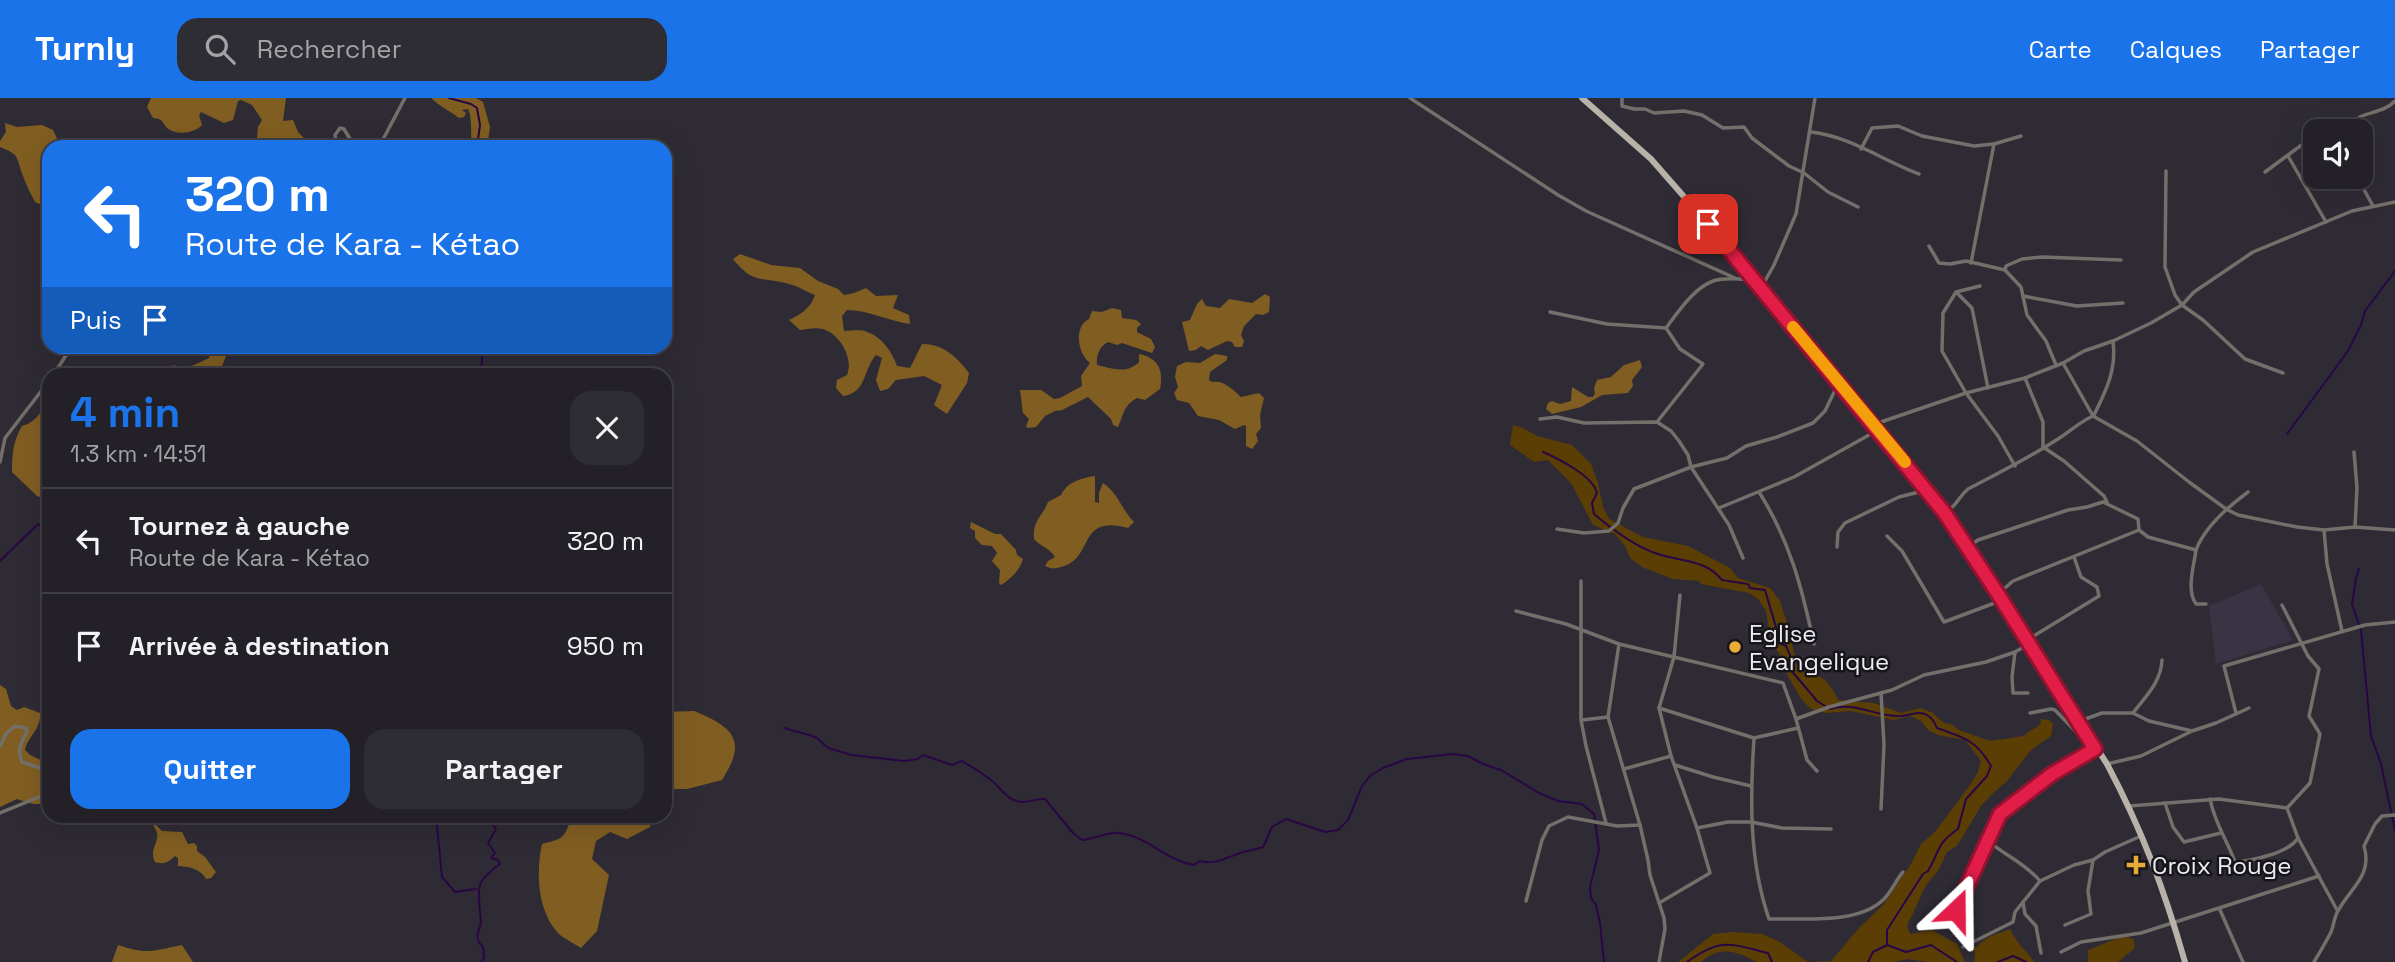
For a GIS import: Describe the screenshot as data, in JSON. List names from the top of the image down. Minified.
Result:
{"places":{"other":["Eglise Evangelique"],"health":["Croix Rouge"]},"page":{"header":"Turnly","search":"Rechercher","nav":["Carte","Calques","Partager"],"turn":["320 m","Route de Kara - Kétao"],"then":"Puis","heading":["4 min","1.3 km · 14:51"],"list":[{"name":"Tournez à gauche","note":"Route de Kara - Kétao","value":"320 m"},{"name":"Arrivée à destination","value":"950 m"}],"buttons":["Quitter","Partager"]}}
